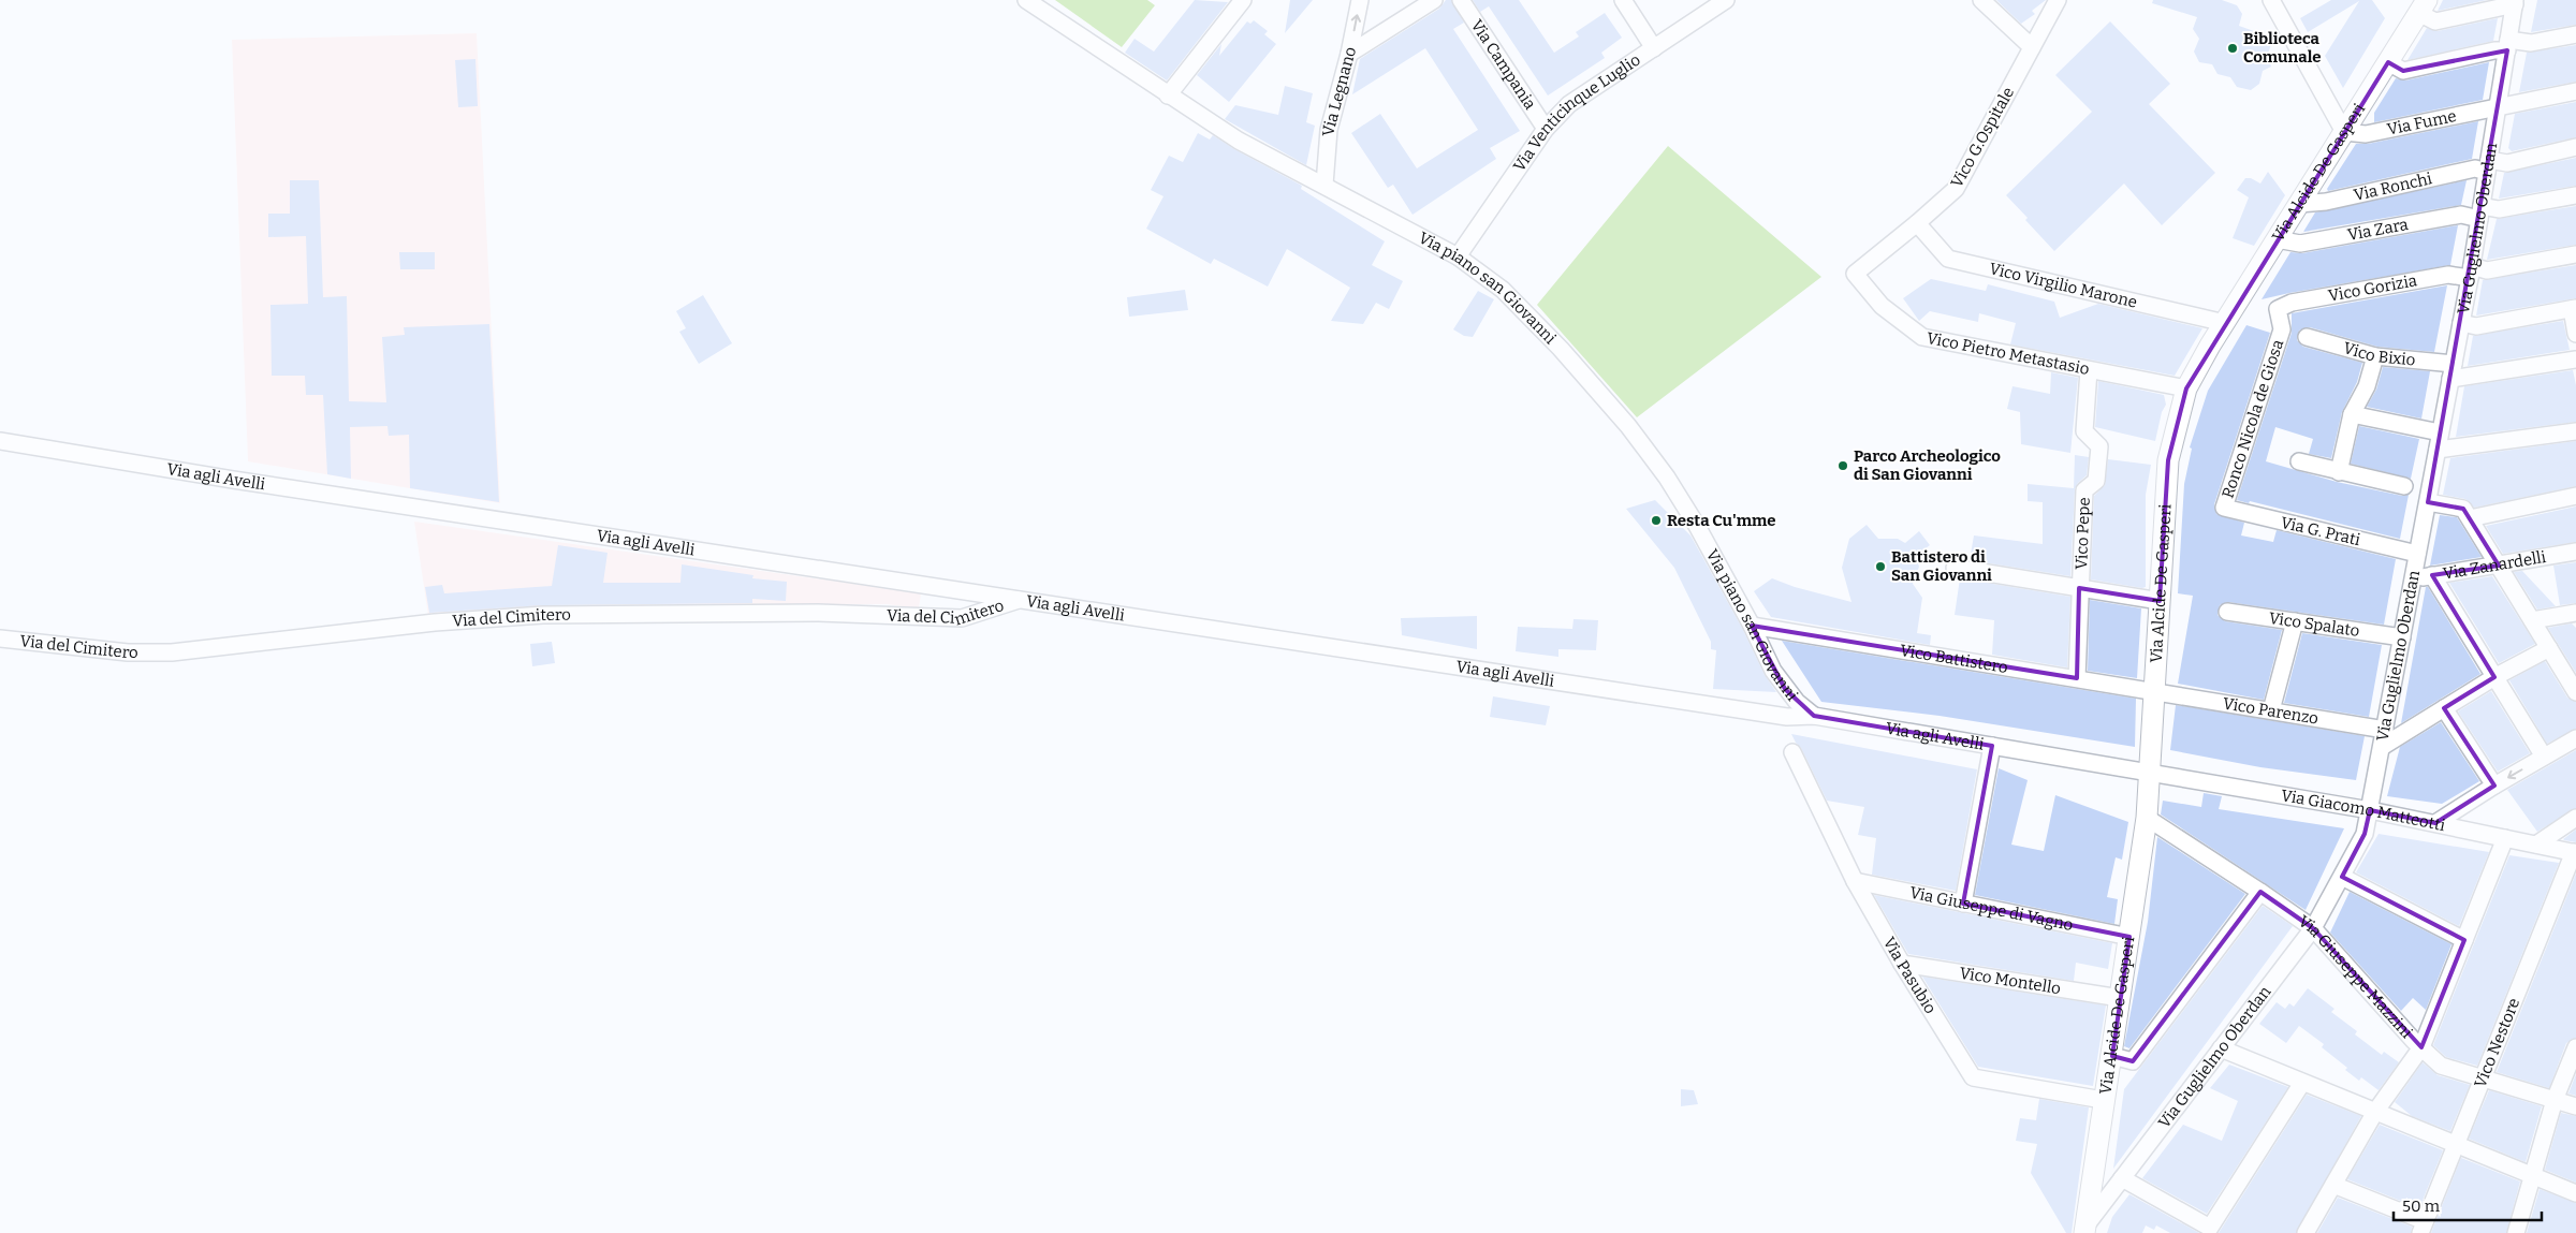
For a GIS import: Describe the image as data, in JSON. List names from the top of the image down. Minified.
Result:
{"streets":{"street":["Via Campania","Via Legnano","Via Venticinque Luglio","Via Fume","Vico G.Ospitale","Via Alcide De Gasperi","Via Ronchi","Via Guglielmo Oberdan","Via Zara","Vico Virgilio Marone","Vico Gorizia","Via piano san Giovanni","Vico Pietro Metastasio","Vico Bixio","Ronco Nicola de Giosa","Via agli Avelli","Via G. Prati","Vico Pepe","Via Zanardelli","Via del Cimitero","Vico Spalato","Vico Battistero","Vico Parenzo","Via Giacomo Matteotti","Via Giuseppe di Vagno","Via Pasubio","Via Giuseppe Mazzini","Vico Montello","Vico Nestore"]},"crossings":[["Via Campania","Via Venticinque Luglio"],["Via Legnano","Via piano san Giovanni"],["Via Venticinque Luglio","Via piano san Giovanni"],["Via Fume","Via Alcide De Gasperi"],["Via Fume","Via Guglielmo Oberdan"],["Vico G.Ospitale","Vico Virgilio Marone"],["Vico G.Ospitale","Vico Pietro Metastasio"],["Via Alcide De Gasperi","Via Ronchi"],["Via Alcide De Gasperi","Via Guglielmo Oberdan"],["Via Alcide De Gasperi","Via Zara"],["Via Alcide De Gasperi","Vico Virgilio Marone"],["Via Alcide De Gasperi","Vico Pietro Metastasio"],["Via Alcide De Gasperi","Via agli Avelli"],["Via Alcide De Gasperi","Vico Battistero"],["Via Alcide De Gasperi","Vico Parenzo"],["Via Alcide De Gasperi","Via Giacomo Matteotti"],["Via Alcide De Gasperi","Via Giuseppe di Vagno"],["Via Alcide De Gasperi","Via Pasubio"],["Via Alcide De Gasperi","Via Giuseppe Mazzini"],["Via Alcide De Gasperi","Vico Montello"],["Via Ronchi","Via Guglielmo Oberdan"],["Via Guglielmo Oberdan","Via Zara"],["Via Guglielmo Oberdan","Vico Gorizia"],["Via Guglielmo Oberdan","Vico Bixio"],["Via Guglielmo Oberdan","Via G. Prati"],["Via Guglielmo Oberdan","Via Zanardelli"],["Via Guglielmo Oberdan","Vico Spalato"],["Via Guglielmo Oberdan","Vico Parenzo"],["Via Guglielmo Oberdan","Via Giacomo Matteotti"],["Via Guglielmo Oberdan","Via Giuseppe Mazzini"],["Vico Gorizia","Ronco Nicola de Giosa"],["Via piano san Giovanni","Via agli Avelli"],["Via piano san Giovanni","Vico Battistero"],["Vico Pietro Metastasio","Vico Pepe"],["Ronco Nicola de Giosa","Via G. Prati"],["Via agli Avelli","Via del Cimitero"],["Via agli Avelli","Via Giacomo Matteotti"],["Vico Pepe","Vico Battistero"],["Vico Battistero","Vico Parenzo"],["Via Giacomo Matteotti","Vico Nestore"],["Via Giuseppe di Vagno","Via Pasubio"],["Via Pasubio","Vico Montello"],["Via Giuseppe Mazzini","Vico Nestore"]],"places":["Biblioteca Comunale","Parco Archeologico di San Giovanni","Resta Cu'mme","Battistero di San Giovanni"],"scale_bar":"50 m"}
